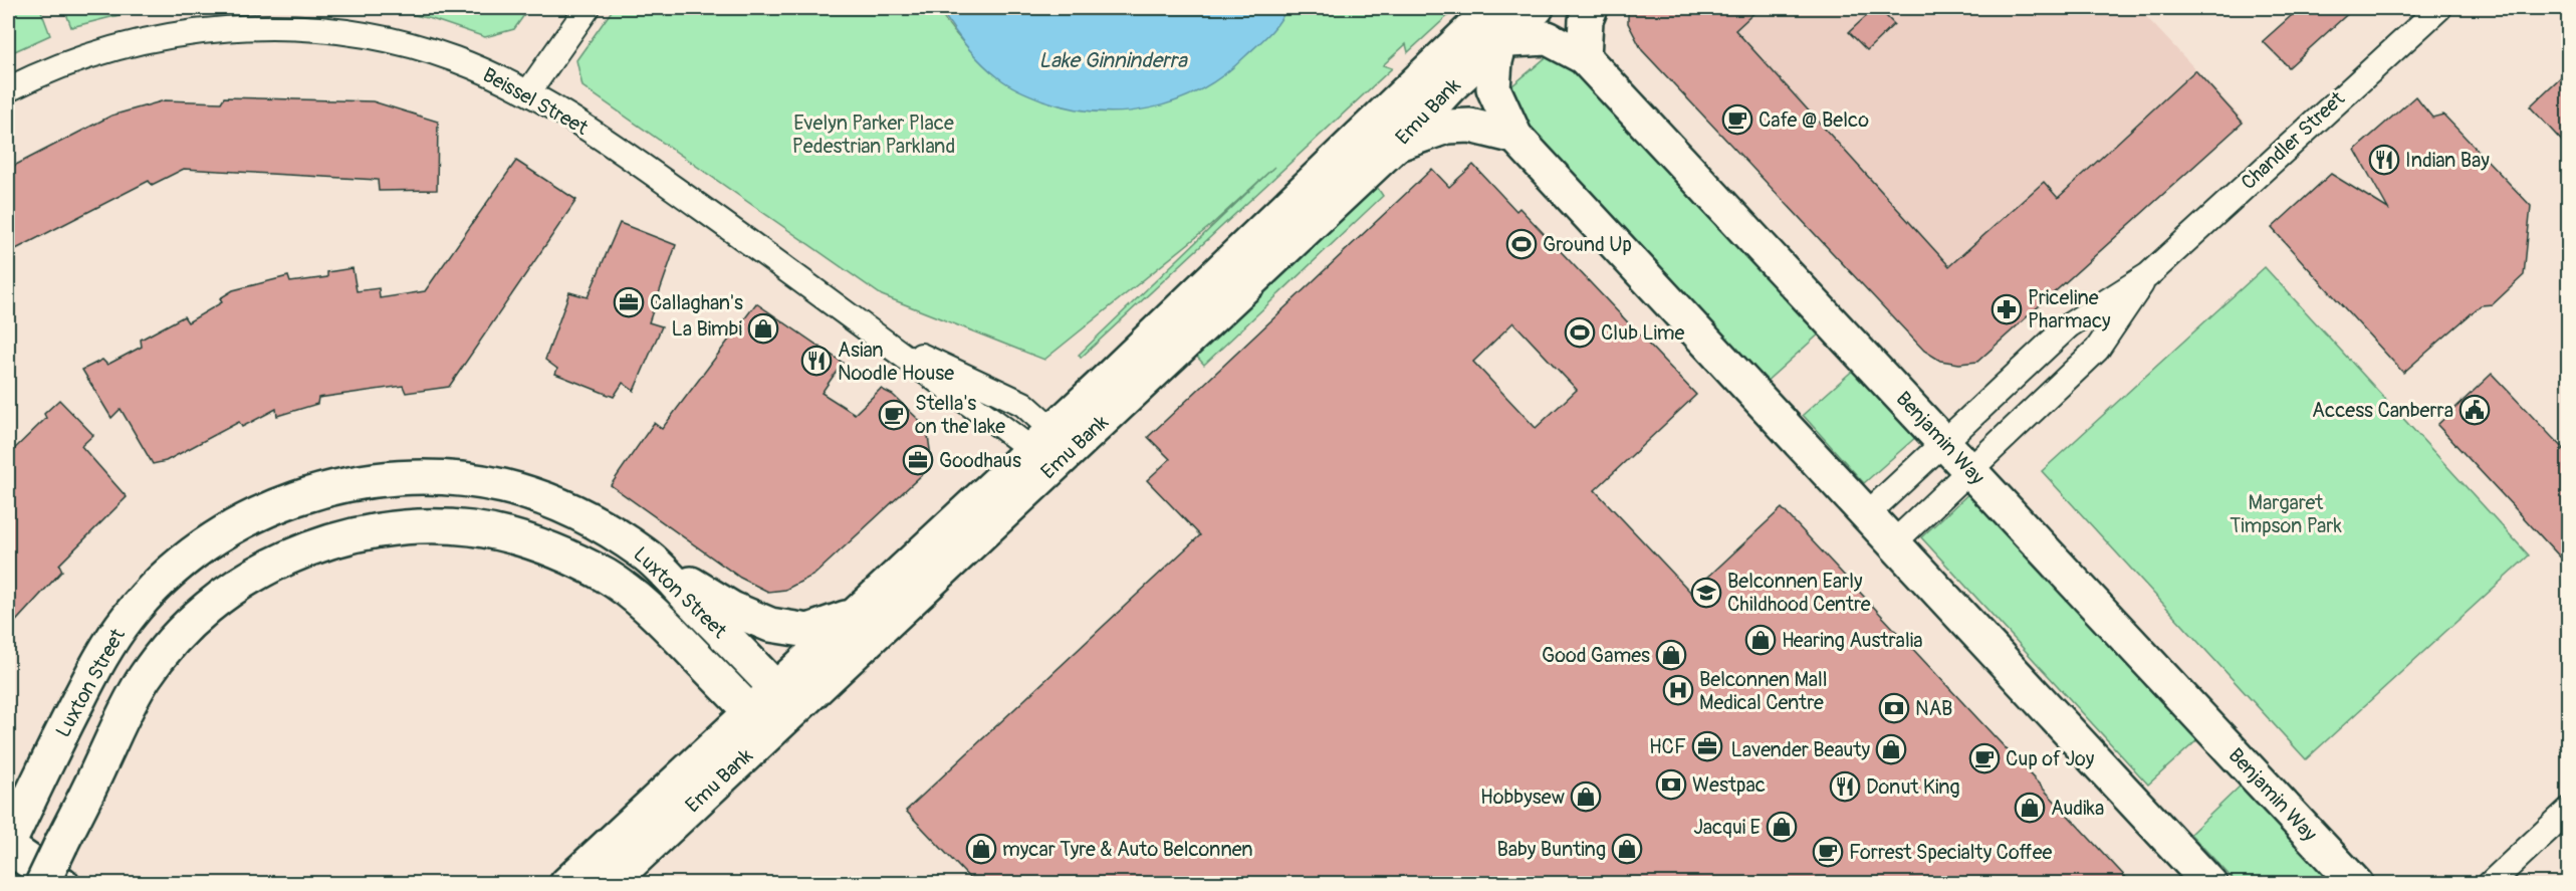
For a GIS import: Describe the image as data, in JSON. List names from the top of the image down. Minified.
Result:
{"streets":{"main road":["Emu Bank","Benjamin Way","Luxton Street"],"street":["Beissel Street","Chandler Street"]},"crossings":[["Beissel Street","Emu Bank"],["Emu Bank","Benjamin Way"],["Emu Bank","Luxton Street"],["Chandler Street","Benjamin Way"]],"water":["Lake Ginninderra"],"parks":["Evelyn Parker Place Pedestrian Parkland","Margaret Timpson Park"],"places":{"cafe":["Cafe @ Belco","Stella's on the lake","Cup of Joy","Forrest Specialty Coffee"],"restaurant":["Indian Bay","Asian Noodle House","Donut King"],"sports":["Ground Up","Club Lime"],"office":["Callaghan's","Goodhaus","HCF"],"pharmacy":["Priceline Pharmacy"],"shop":["La Bimbi","Hearing Australia","Good Games","Lavender Beauty","Hobbysew","Audika","Jacqui E","mycar Tyre & Auto Belconnen","Baby Bunting"],"public building":["Access Canberra"],"school or university":["Belconnen Early Childhood Centre"],"hospital":["Belconnen Mall Medical Centre"],"bank":["NAB","Westpac"]}}
